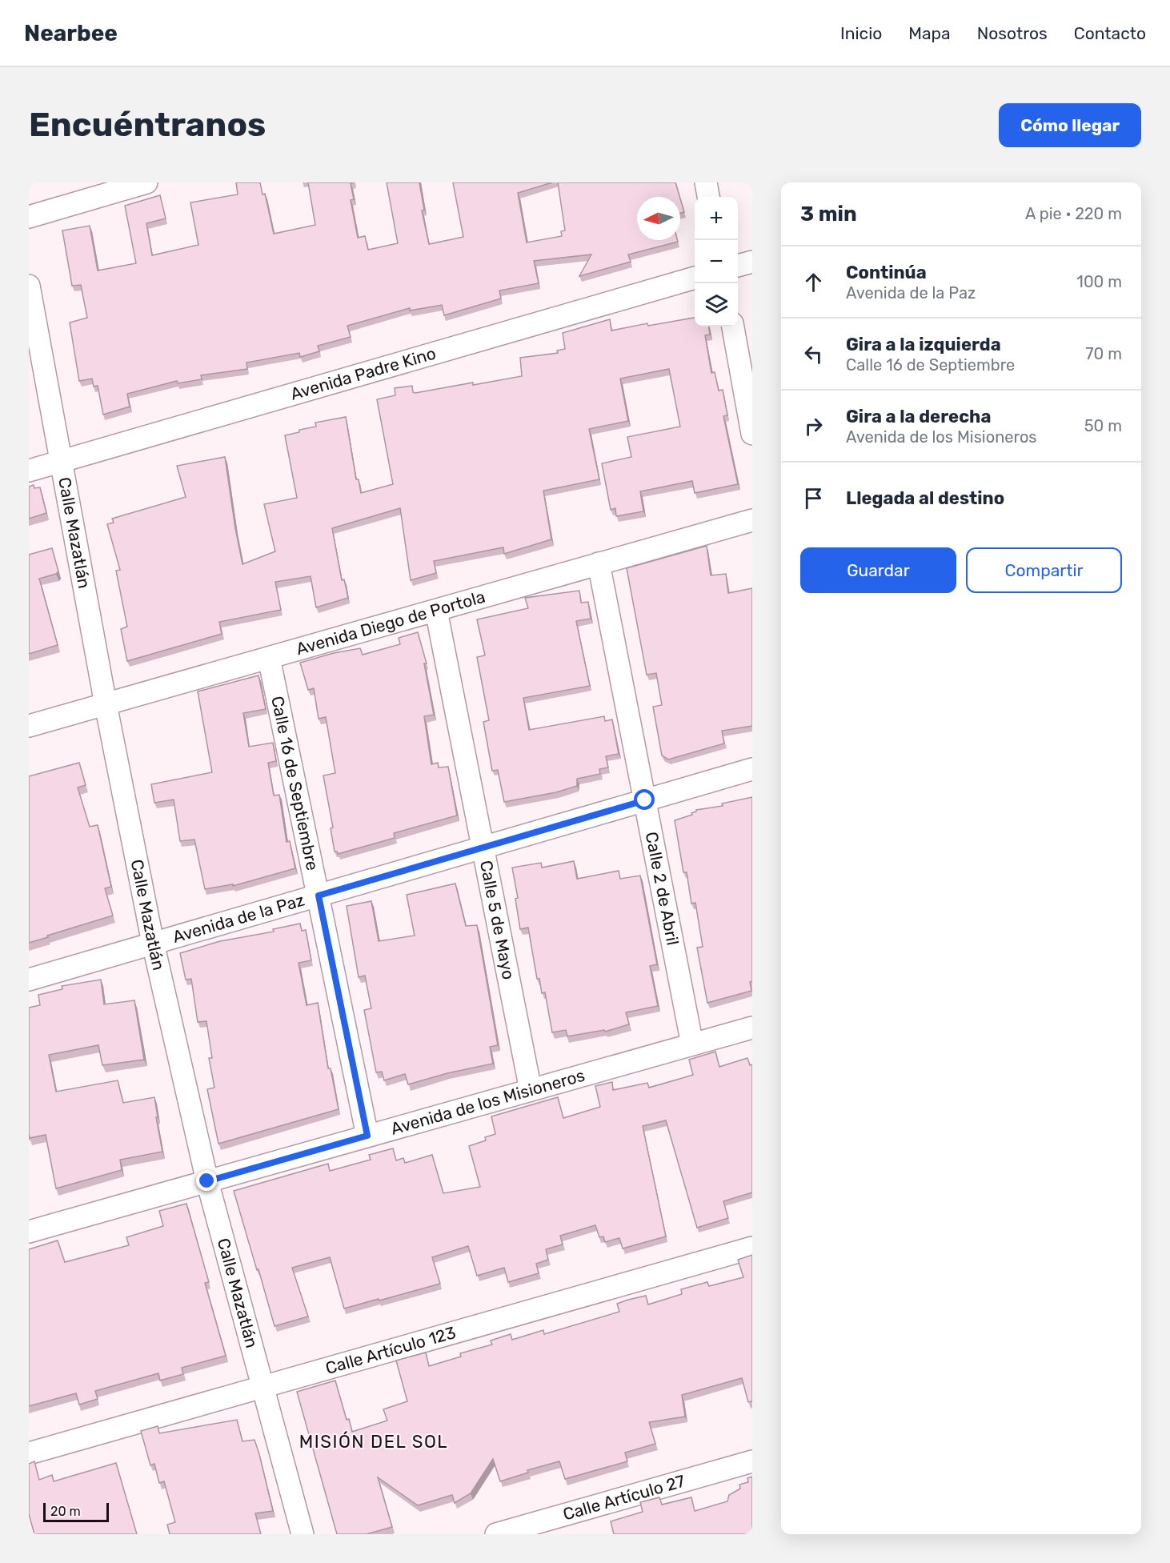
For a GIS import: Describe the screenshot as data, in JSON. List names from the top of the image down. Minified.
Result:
{"streets":{"street":["Avenida Padre Kino","Calle Mazatlán","Avenida Diego de Portola","Calle 16 de Septiembre","Calle 2 de Abril","Avenida de la Paz","Calle 5 de Mayo","Avenida de los Misioneros","Calle Artículo 123","Calle Artículo 27"]},"crossings":[["Avenida Padre Kino","Calle Mazatlán"],["Calle Mazatlán","Avenida Diego de Portola"],["Calle Mazatlán","Avenida de la Paz"],["Calle Mazatlán","Avenida de los Misioneros"],["Calle Mazatlán","Calle Artículo 123"],["Avenida Diego de Portola","Calle 16 de Septiembre"],["Avenida Diego de Portola","Calle 2 de Abril"],["Avenida Diego de Portola","Calle 5 de Mayo"],["Calle 16 de Septiembre","Avenida de la Paz"],["Calle 16 de Septiembre","Avenida de los Misioneros"],["Calle 2 de Abril","Avenida de la Paz"],["Calle 2 de Abril","Avenida de los Misioneros"],["Avenida de la Paz","Calle 5 de Mayo"],["Calle 5 de Mayo","Avenida de los Misioneros"]],"districts":["MISIÓN DEL SOL"],"scale_bar":"20 m","north":"left","page":{"header":"Nearbee","nav":["Inicio","Mapa","Nosotros","Contacto"],"buttons":["Cómo llegar",["Guardar","Compartir"]],"title":"Encuéntranos","heading":["3 min","A pie · 220 m"],"map_buttons":["+","−"],"list":[["Continúa","Avenida de la Paz","100 m"],["Gira a la izquierda","Calle 16 de Septiembre","70 m"],["Gira a la derecha","Avenida de los Misioneros","50 m"],"Llegada al destino"],"scale":"20 m"}}
